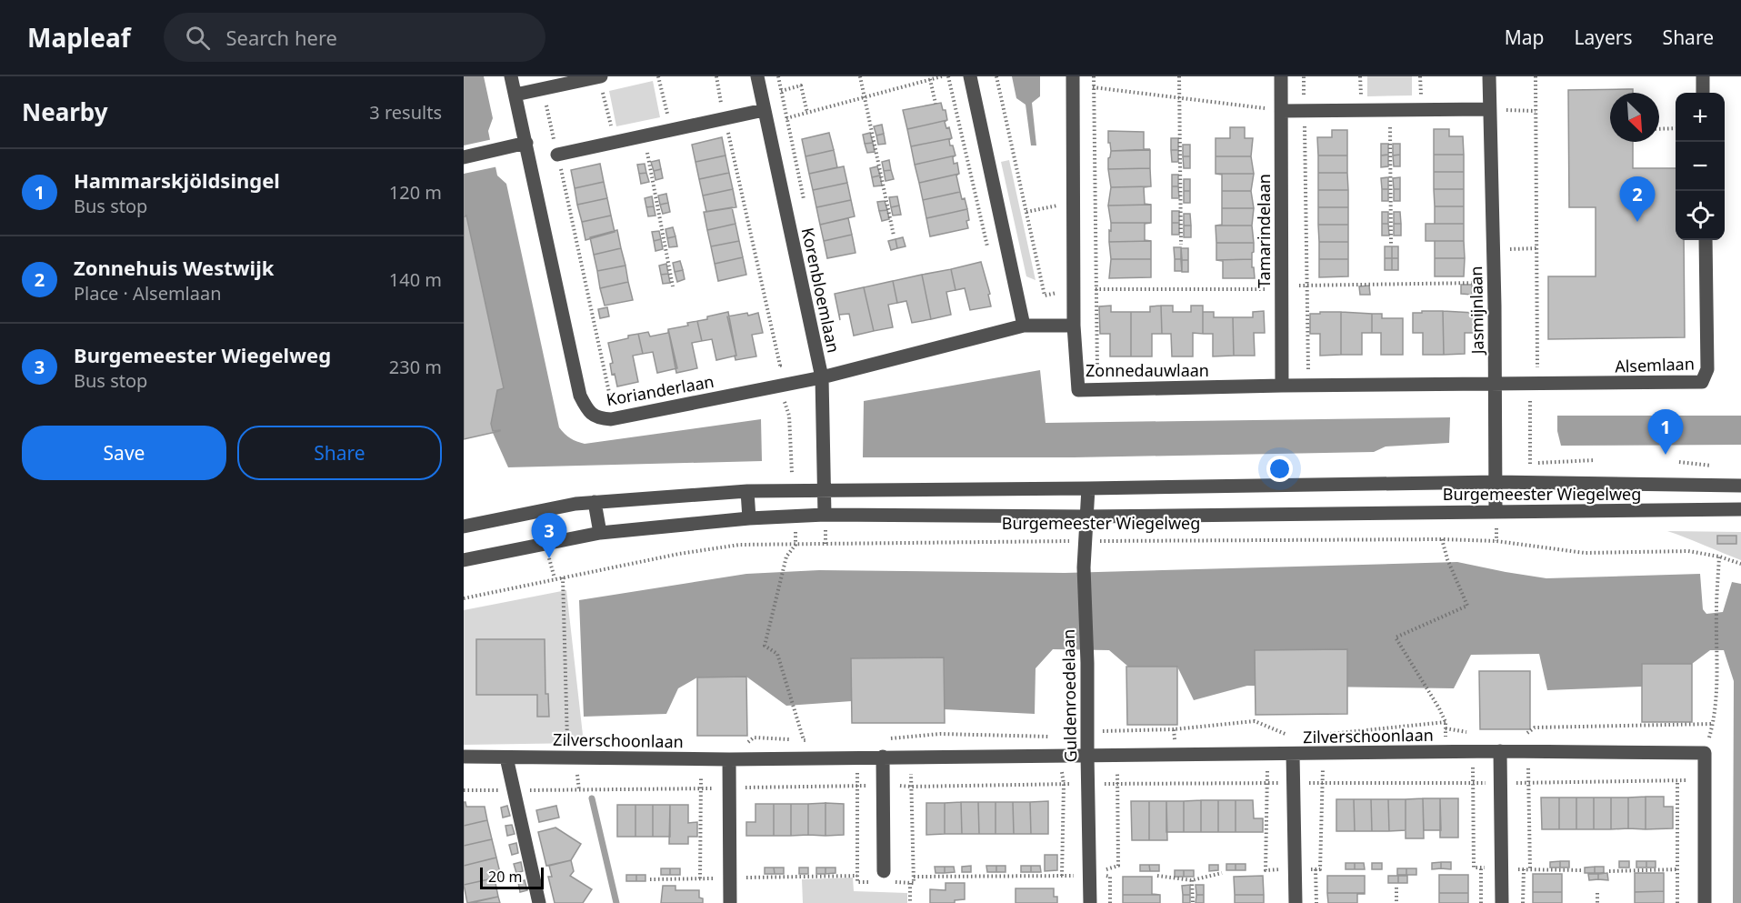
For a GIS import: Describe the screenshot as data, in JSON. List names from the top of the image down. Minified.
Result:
{"streets":{"street":["Tamarindelaan","Korenbloemlaan","Jasmijnlaan","Alsemlaan","Zonnedauwlaan","Korianderlaan","Burgemeester Wiegelweg","Guldenroedelaan","Zilverschoonlaan"]},"crossings":[["Tamarindelaan","Zonnedauwlaan"],["Korenbloemlaan","Korianderlaan"],["Korenbloemlaan","Burgemeester Wiegelweg"],["Jasmijnlaan","Alsemlaan"],["Jasmijnlaan","Zonnedauwlaan"],["Jasmijnlaan","Burgemeester Wiegelweg"],["Alsemlaan","Zonnedauwlaan"],["Zonnedauwlaan","Korianderlaan"],["Burgemeester Wiegelweg","Guldenroedelaan"],["Guldenroedelaan","Zilverschoonlaan"]],"scale_bar":"20 m","north":"bottom right","page":{"header":"Mapleaf","search":"Search here","nav":["Map","Layers","Share"],"heading":["Nearby","3 results"],"map_buttons":["+","−"],"list":[{"mark":"1","name":"Hammarskjöldsingel","note":"Bus stop","value":"120 m"},{"mark":"2","name":"Zonnehuis Westwijk","note":"Place · Alsemlaan","value":"140 m"},{"mark":"3","name":"Burgemeester Wiegelweg","note":"Bus stop","value":"230 m"}],"pins":["2","1","3"],"buttons":["Save","Share"],"scale":"20 m"}}
